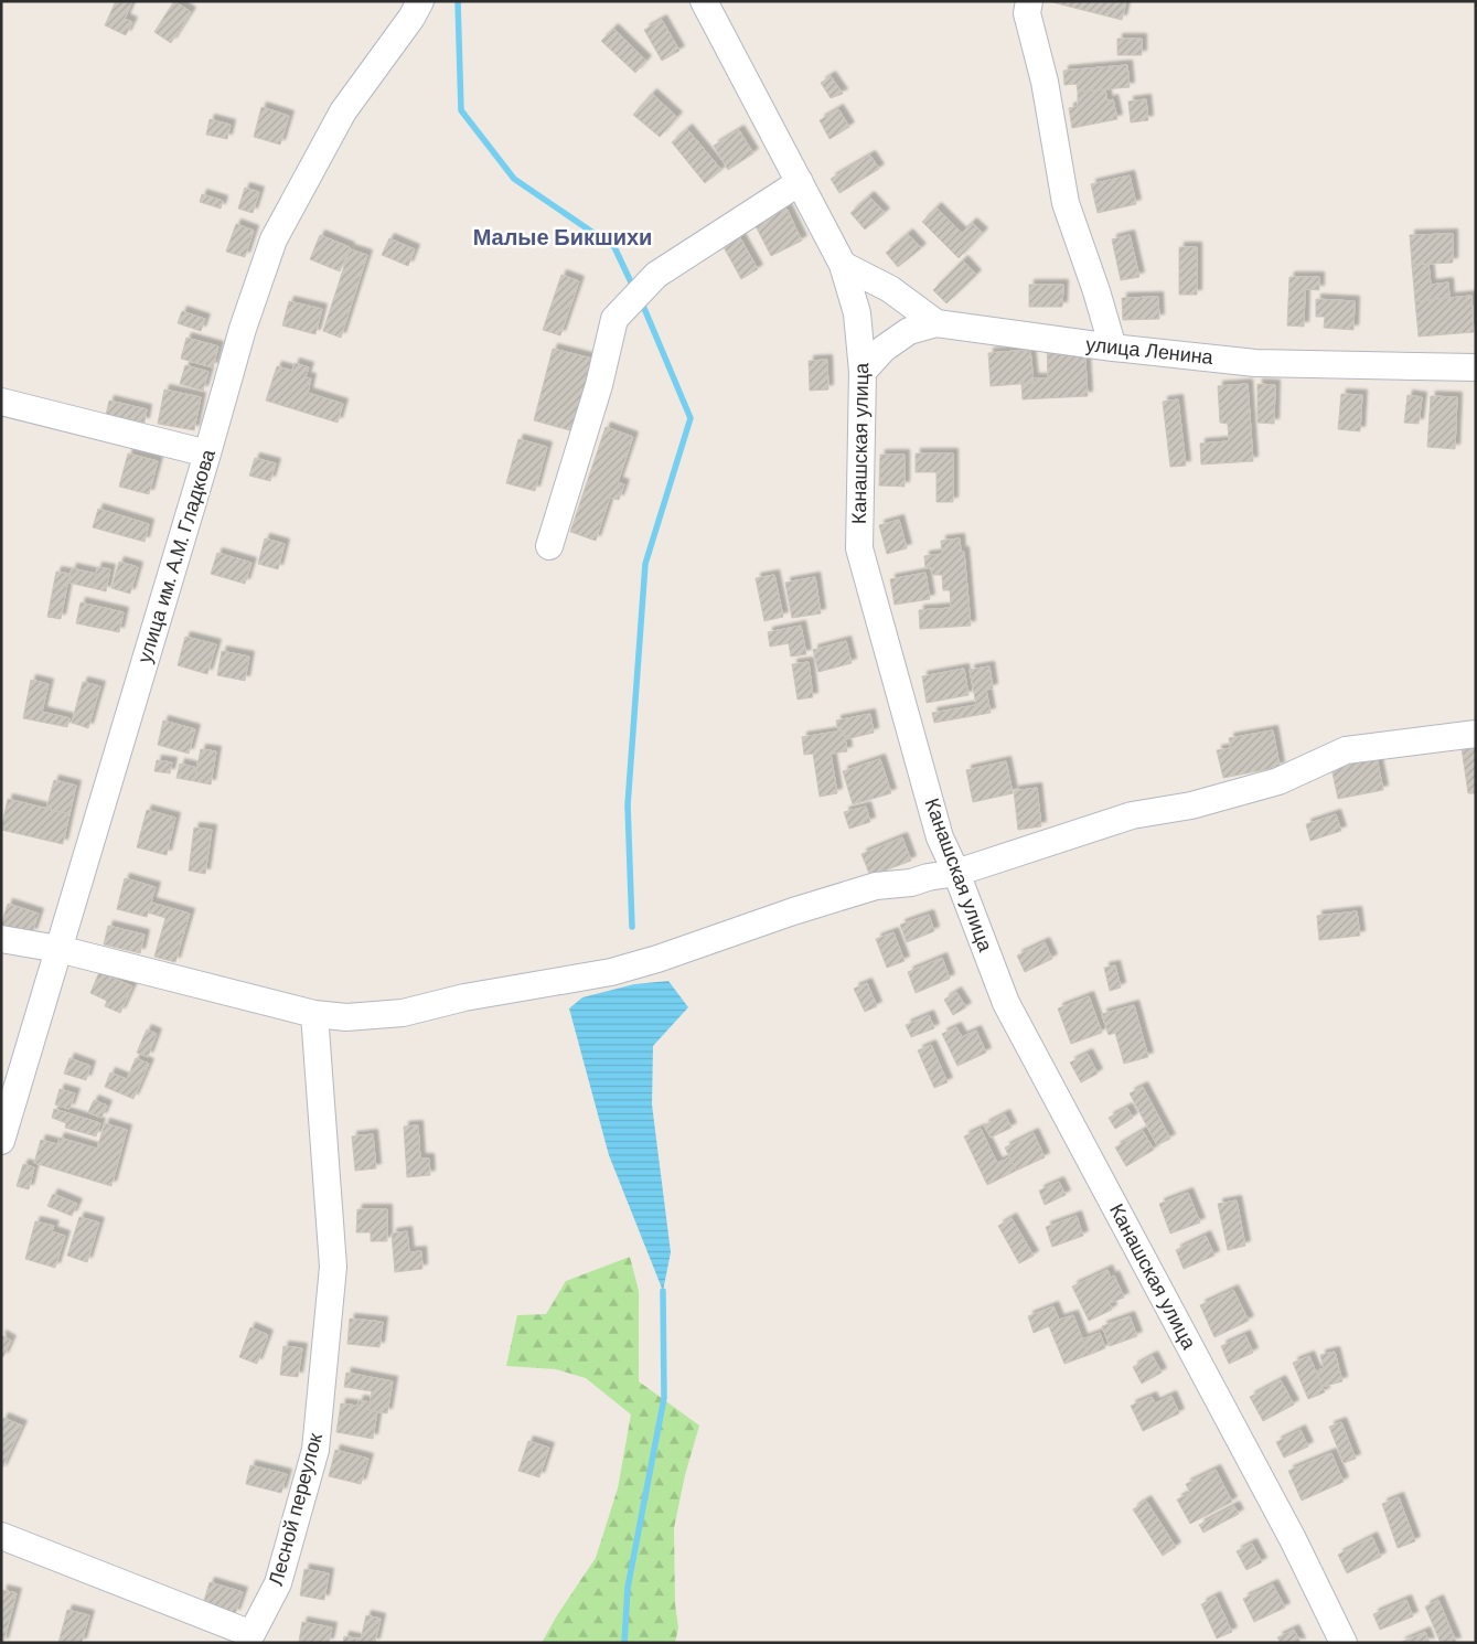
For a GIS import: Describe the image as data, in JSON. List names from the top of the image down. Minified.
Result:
{"streets":{"street":["улица Ленина","Канашская улица","улица им. А.М. Гладкова","Лесной переулок"]},"crossings":[["улица Ленина","Канашская улица"]],"districts":["Малые Бикшихи"]}
